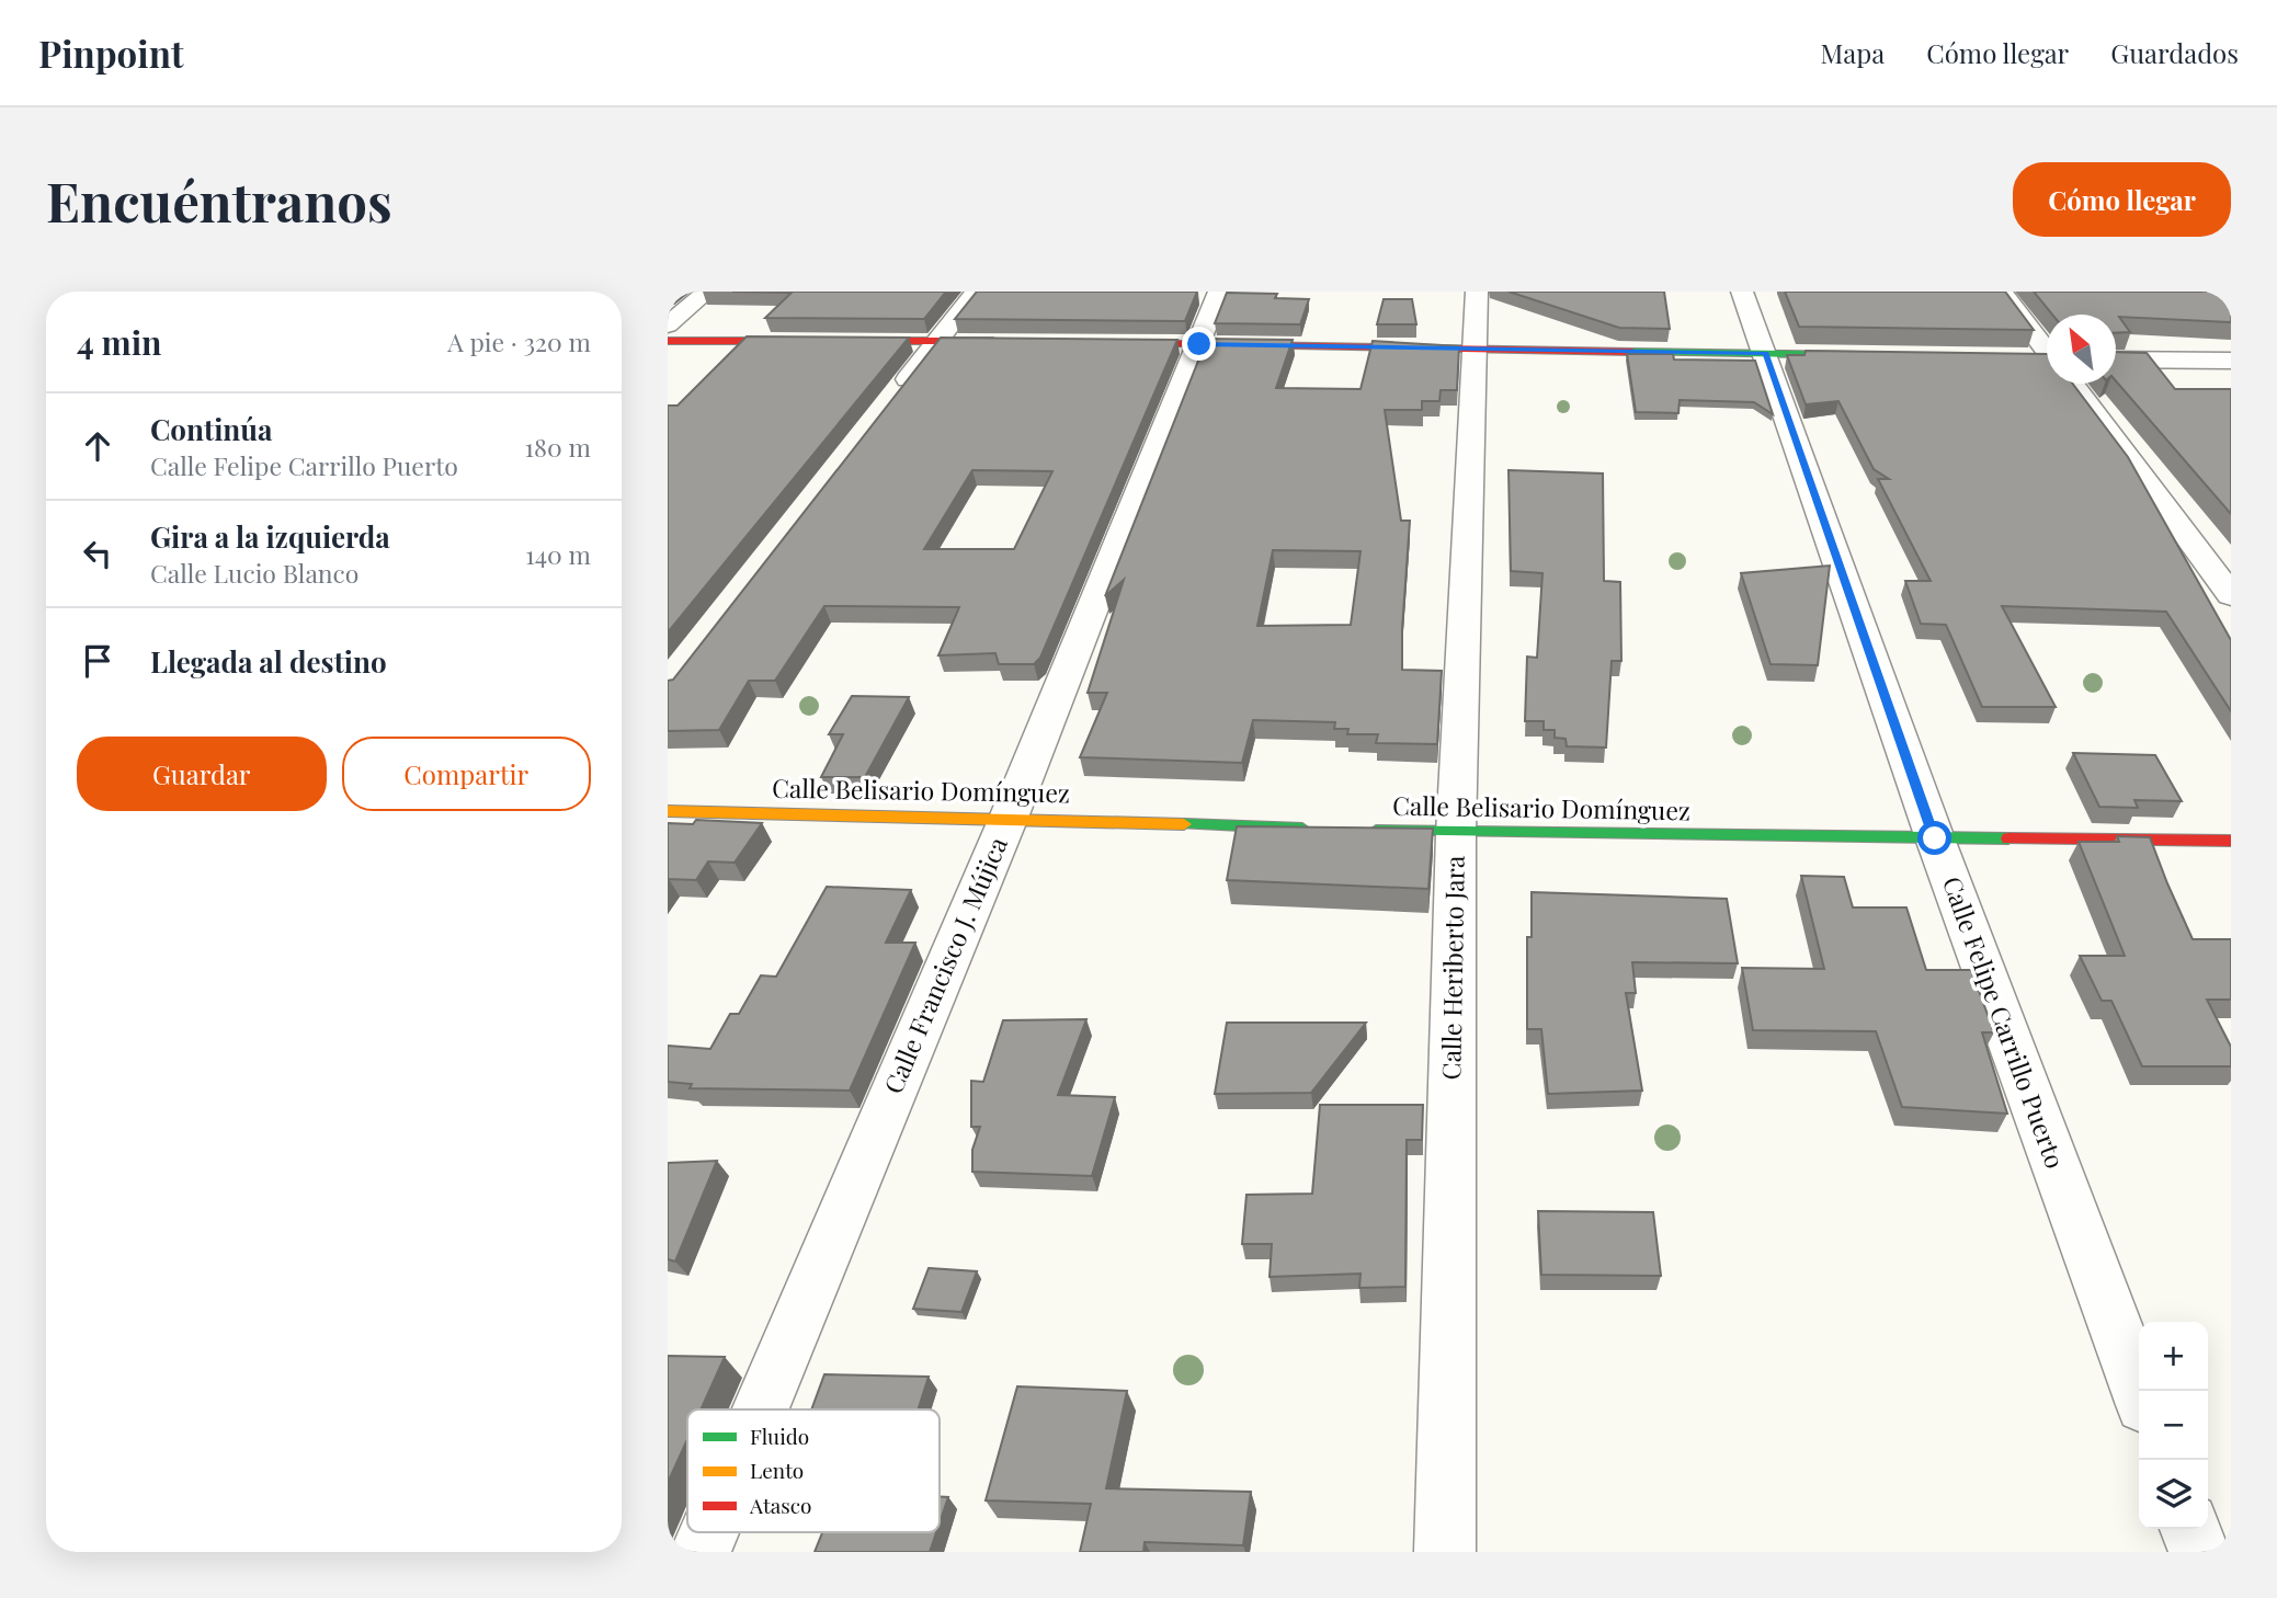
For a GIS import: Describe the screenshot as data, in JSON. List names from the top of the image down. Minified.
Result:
{"streets":{"street":["Calle Belisario Domínguez","Calle Francisco J. Mújica","Calle Heriberto Jara","Calle Felipe Carrillo Puerto"]},"crossings":[["Calle Belisario Domínguez","Calle Francisco J. Mújica"],["Calle Belisario Domínguez","Calle Heriberto Jara"],["Calle Belisario Domínguez","Calle Felipe Carrillo Puerto"]],"legend":["Fluido","Lento","Atasco"],"north":"top left","page":{"header":"Pinpoint","nav":["Mapa","Cómo llegar","Guardados"],"buttons":["Cómo llegar",["Guardar","Compartir"]],"title":"Encuéntranos","heading":["4 min","A pie · 320 m"],"list":[["Continúa","Calle Felipe Carrillo Puerto","180 m"],["Gira a la izquierda","Calle Lucio Blanco","140 m"],"Llegada al destino"],"map_buttons":["+","−"]}}
